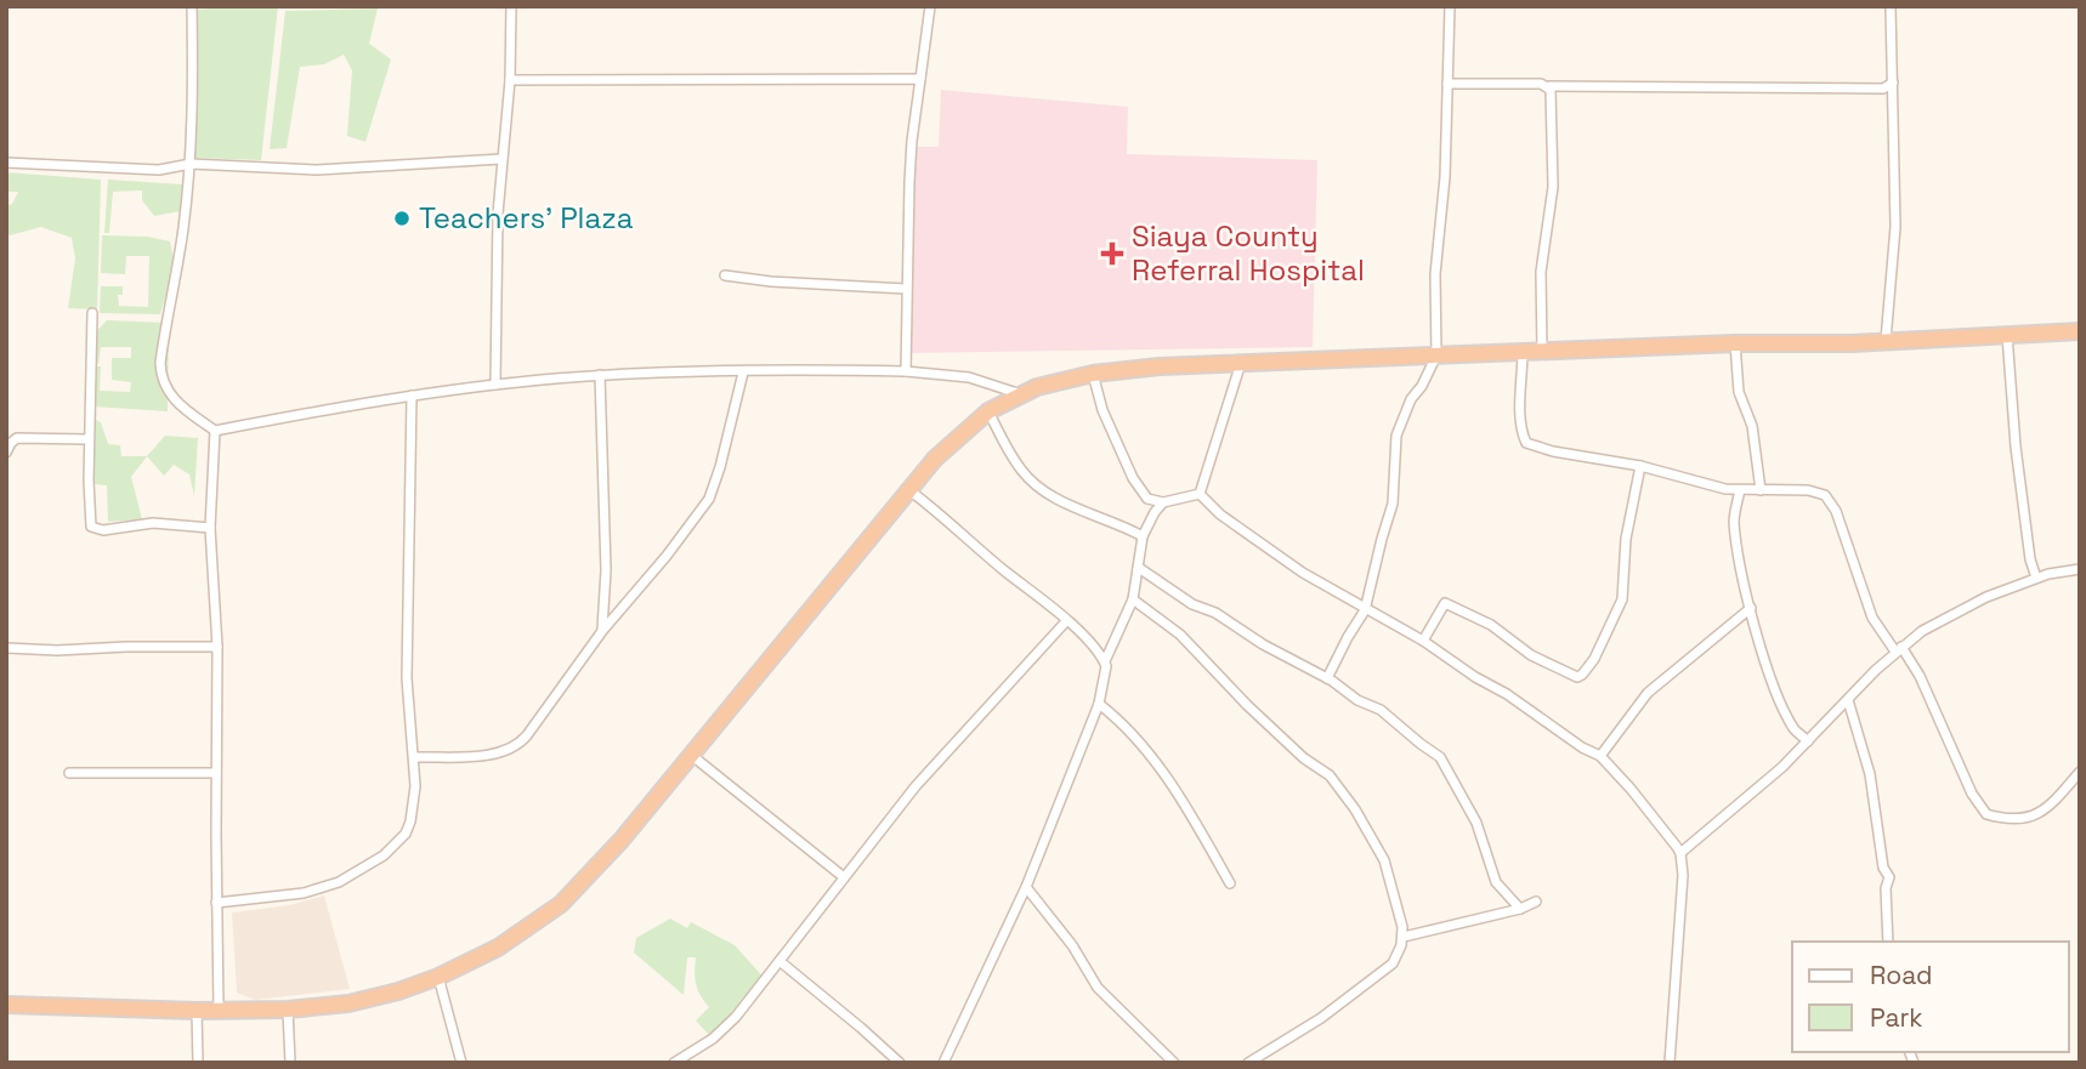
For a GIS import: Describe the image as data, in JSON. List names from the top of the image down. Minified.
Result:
{"places":{"other":["Teachers' Plaza"],"health":["Siaya County Referral Hospital"]},"legend":["Road","Park"]}
